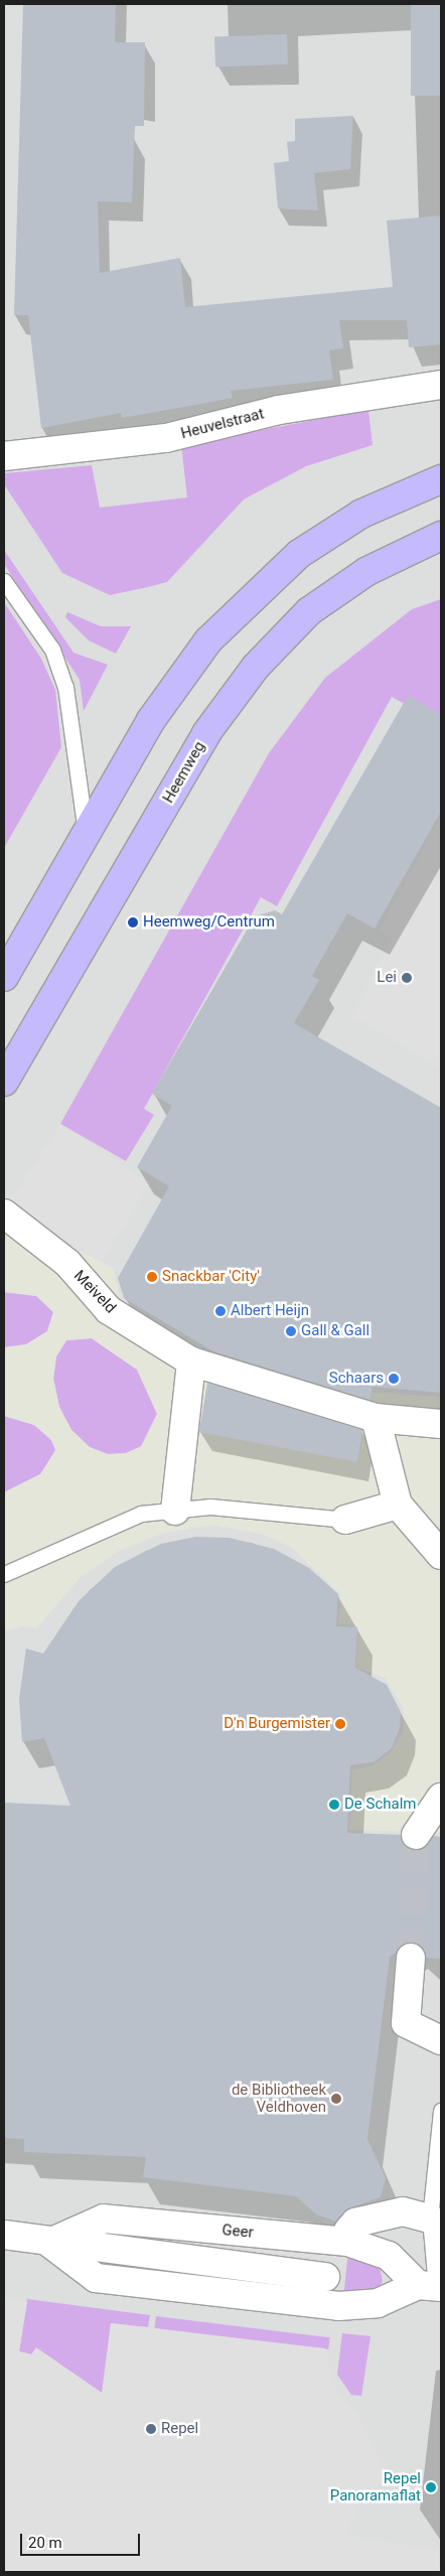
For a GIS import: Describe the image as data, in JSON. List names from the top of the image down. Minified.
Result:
{"streets":{"main road":["Heemweg"],"street":["Heuvelstraat","Meiveld","Geer"]},"places":["Heemweg/Centrum","Lei","Snackbar 'City'","Albert Heijn","Gall & Gall","Schaars","D'n Burgemister","De Schalm","de Bibliotheek Veldhoven","Repel","Repel Panoramaflat"],"scale_bar":"20 m"}
